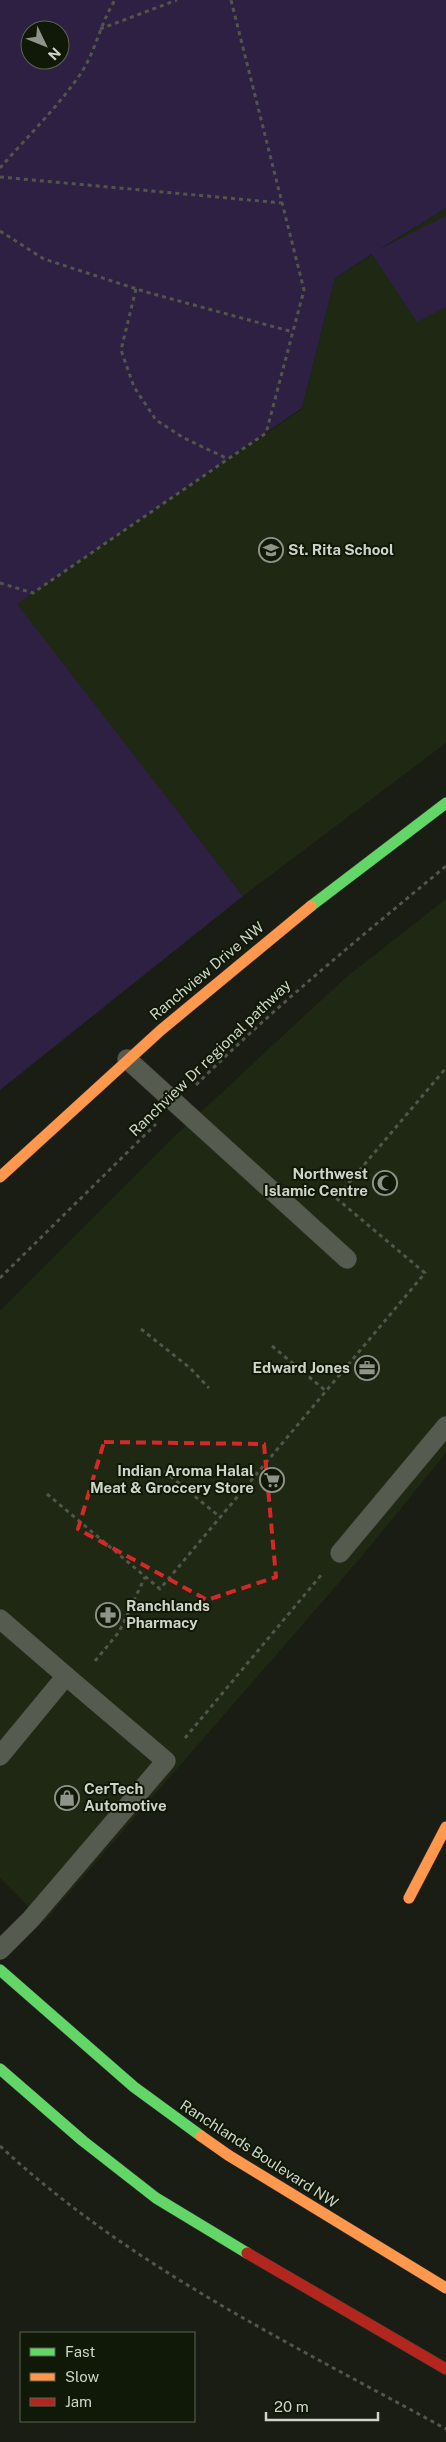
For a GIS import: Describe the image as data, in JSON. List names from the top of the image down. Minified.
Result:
{"streets":{"street":["Ranchview Drive NW","Ranchlands Boulevard NW"],"path":["Ranchview Dr regional pathway"]},"places":{"school or university":["St. Rita School"],"mosque":["Northwest Islamic Centre"],"office":["Edward Jones"],"supermarket":["Indian Aroma Halal Meat & Groccery Store"],"pharmacy":["Ranchlands Pharmacy"],"shop":["CerTech Automotive"]},"legend":["Fast","Slow","Jam"],"scale_bar":"20 m","north":"bottom right"}
